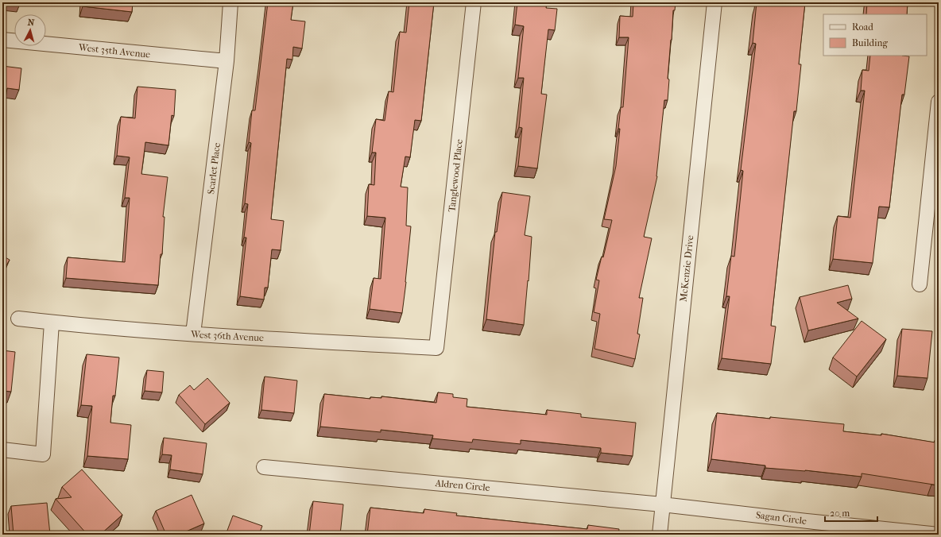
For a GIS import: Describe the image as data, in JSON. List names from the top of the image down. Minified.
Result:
{"streets":{"street":["West 35th Avenue","Scarlet Place","Tanglewood Place","McKenzie Drive","West 36th Avenue","Aldren Circle","Sagan Circle"]},"crossings":[["West 35th Avenue","Scarlet Place"],["Scarlet Place","West 36th Avenue"],["Tanglewood Place","West 36th Avenue"],["McKenzie Drive","Aldren Circle"],["McKenzie Drive","Sagan Circle"],["Aldren Circle","Sagan Circle"]],"legend":["Road","Building"],"scale_bar":"20 m","north":"top"}
